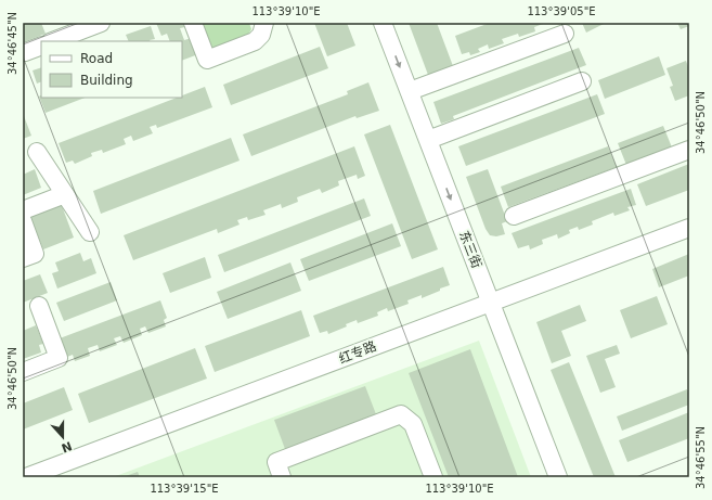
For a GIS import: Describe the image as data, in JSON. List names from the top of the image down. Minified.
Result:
{"streets":{"street":["东三街","红专路"]},"crossings":[["东三街","红专路"]],"one_way":["东三街"],"legend":["Road","Building"],"north":"bottom","coordinates":["113°39'10\"E","113°39'05\"E","34°46'45\"N","34°46'50\"N","34°46'55\"N","113°39'15\"E"]}
